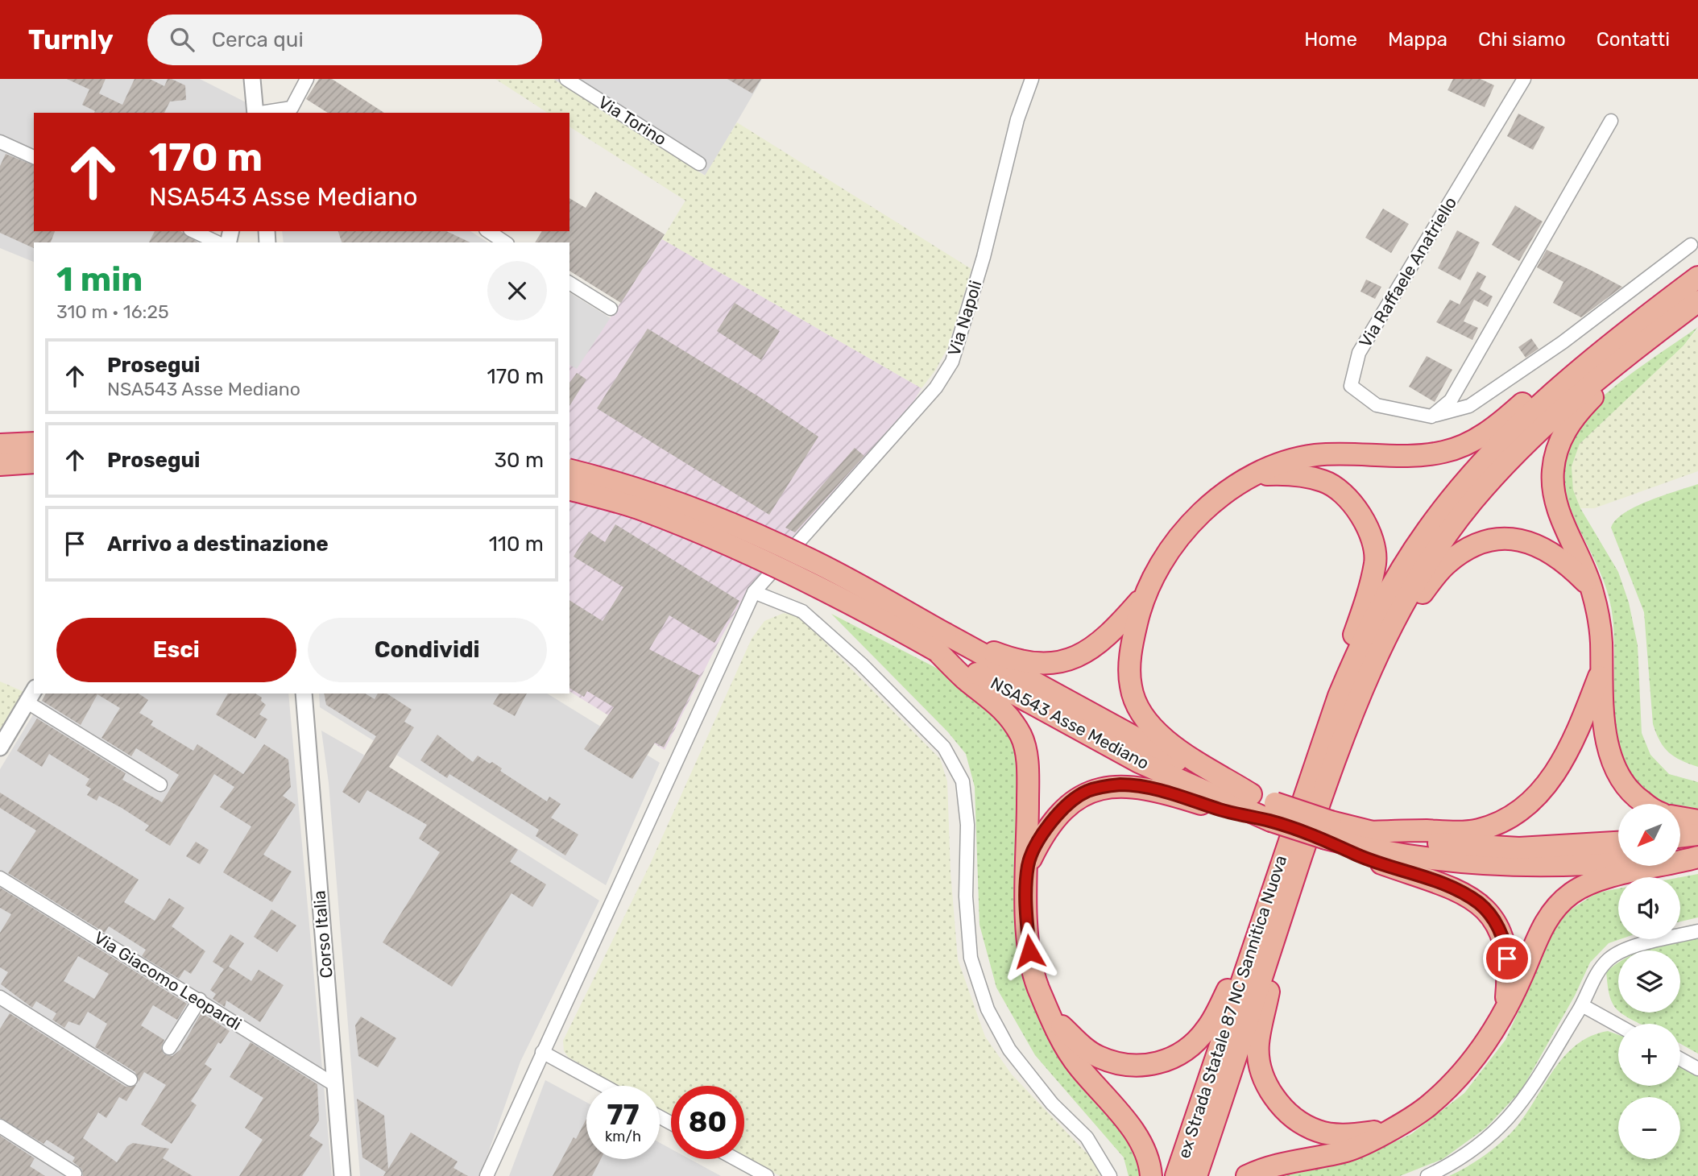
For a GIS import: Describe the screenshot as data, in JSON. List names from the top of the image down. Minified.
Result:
{"streets":{"highway":["NSA543 Asse Mediano","ex Strada Statale 87 NC Sannitica Nuova"],"street":["Via Torino","Via Raffaele Anatriello","Via Napoli","Corso Italia","Via Giacomo Leopardi"]},"crossings":[["Corso Italia","Via Giacomo Leopardi"]],"north":"bottom left","page":{"header":"Turnly","search":"Cerca qui","nav":["Home","Mappa","Chi siamo","Contatti"],"turn":["170 m","NSA543 Asse Mediano"],"heading":["1 min","310 m · 16:25"],"list":[{"name":"Prosegui","note":"NSA543 Asse Mediano","value":"170 m"},{"name":"Prosegui","value":"30 m"},{"name":"Arrivo a destinazione","value":"110 m"}],"buttons":["Esci","Condividi"],"map_buttons":["+","−"],"speed":"77 km/h","limit":"80"}}
